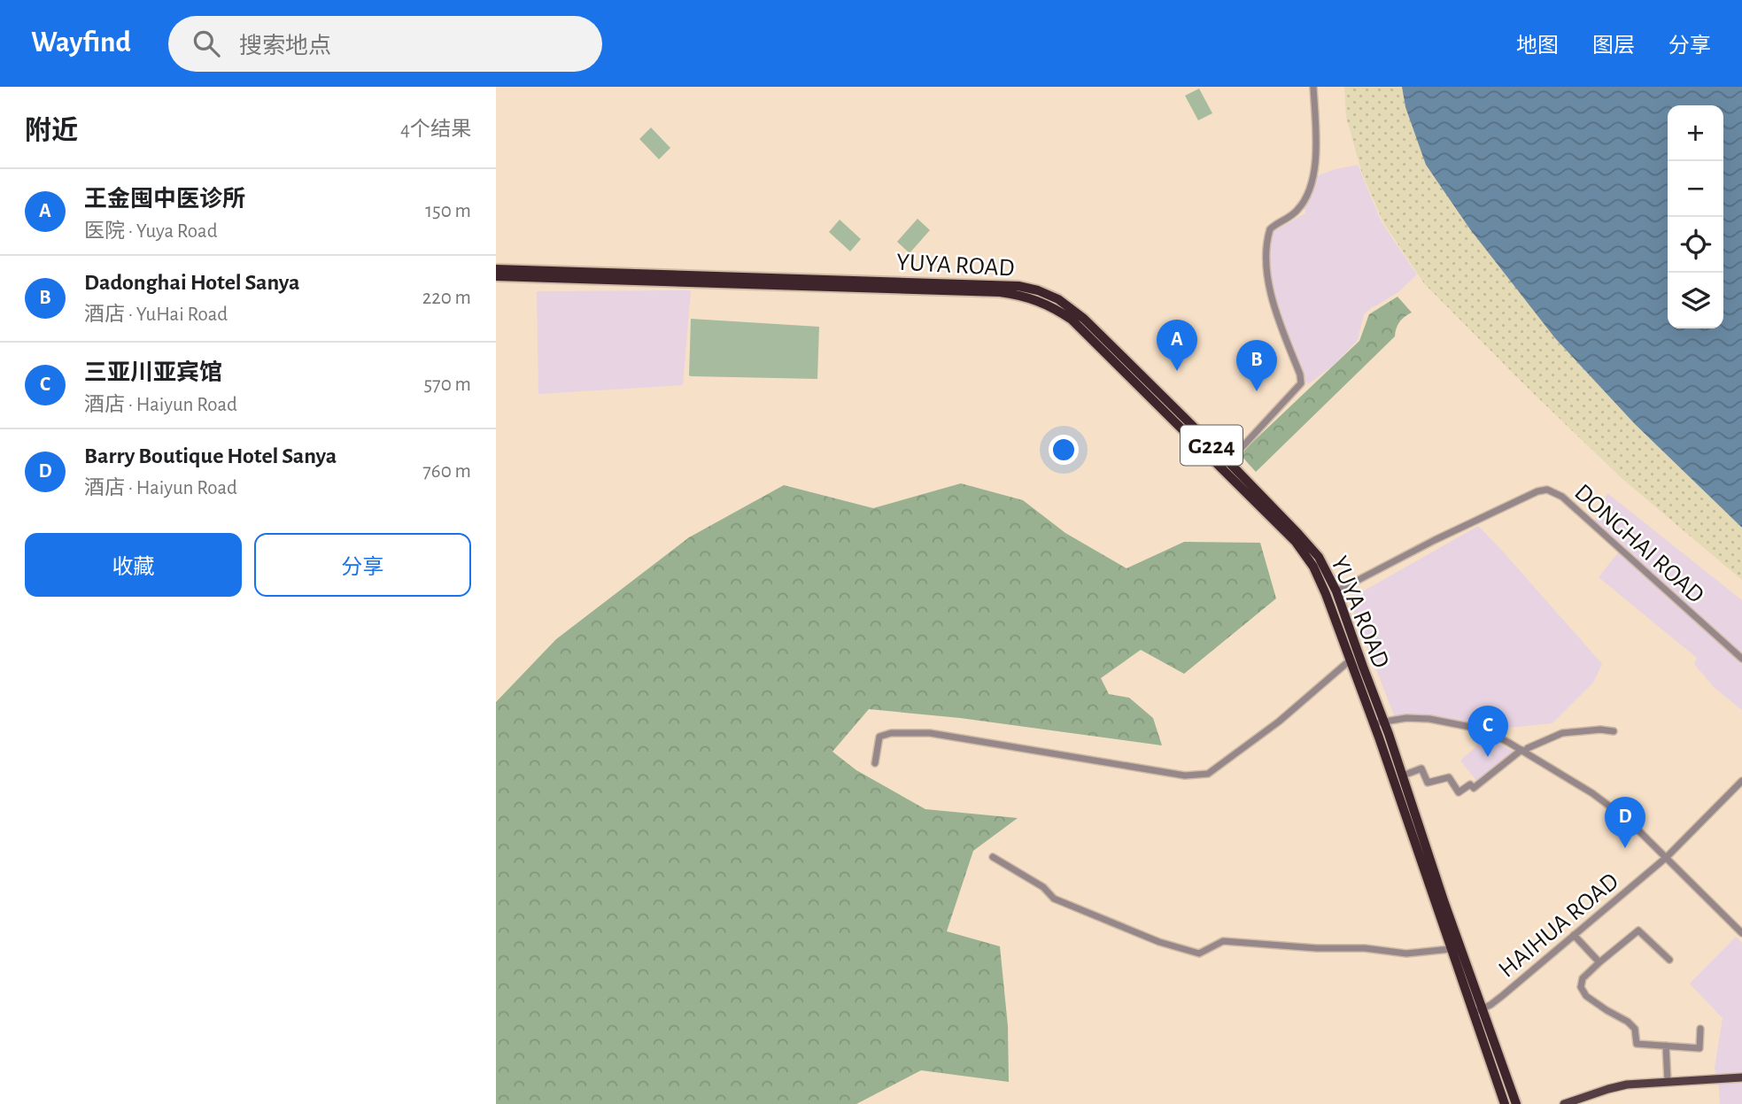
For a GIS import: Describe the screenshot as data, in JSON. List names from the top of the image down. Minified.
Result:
{"streets":{"highway":["YUYA ROAD","G224"],"street":["DONGHAI ROAD","HAIHUA ROAD"]},"crossings":[["YUYA ROAD","DONGHAI ROAD"],["YUYA ROAD","HAIHUA ROAD"]],"page":{"header":"Wayfind","search":"搜索地点","nav":["地图","图层","分享"],"heading":["附近","4个结果"],"map_buttons":["+","−"],"list":[{"mark":"A","name":"王金囤中医诊所","note":"医院 · Yuya Road","value":"150 m"},{"mark":"B","name":"Dadonghai Hotel Sanya","note":"酒店 · YuHai Road","value":"220 m"},{"mark":"C","name":"三亚川亚宾馆","note":"酒店 · Haiyun Road","value":"570 m"},{"mark":"D","name":"Barry Boutique Hotel Sanya","note":"酒店 · Haiyun Road","value":"760 m"}],"pins":["A","B","C","D"],"buttons":["收藏","分享"]}}
